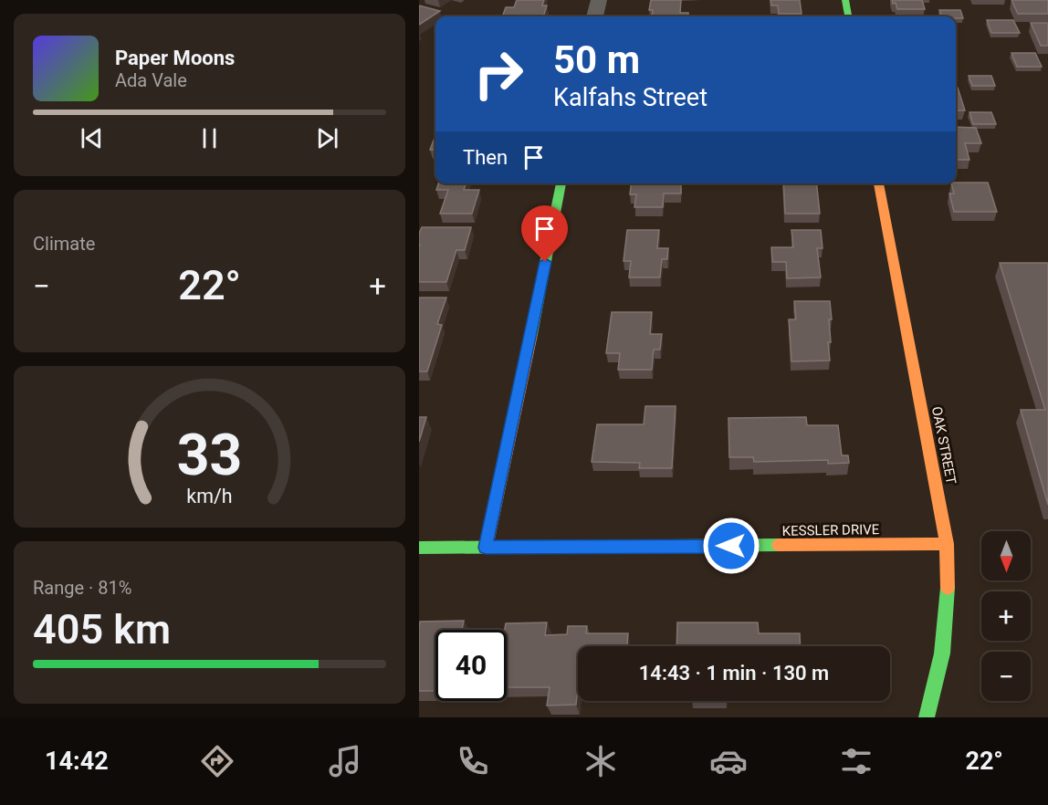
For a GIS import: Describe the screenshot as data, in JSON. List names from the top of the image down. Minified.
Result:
{"streets":{"street":["OAK STREET","KESSLER DRIVE"]},"crossings":[["OAK STREET","KESSLER DRIVE"]],"north":"bottom","page":{"turn":["50 m","Kalfahs Street"],"song":["Paper Moons","Ada Vale"],"then":"Then","tile":["Climate",["Range · 81%","405 km"]],"heat":["−","22°","+"],"map_buttons":["+","−"],"limit":"40","trip":"14:43 · 1 min · 130 m","tabs":["14:42","22°"],"gauge":["33","km/h"]}}
